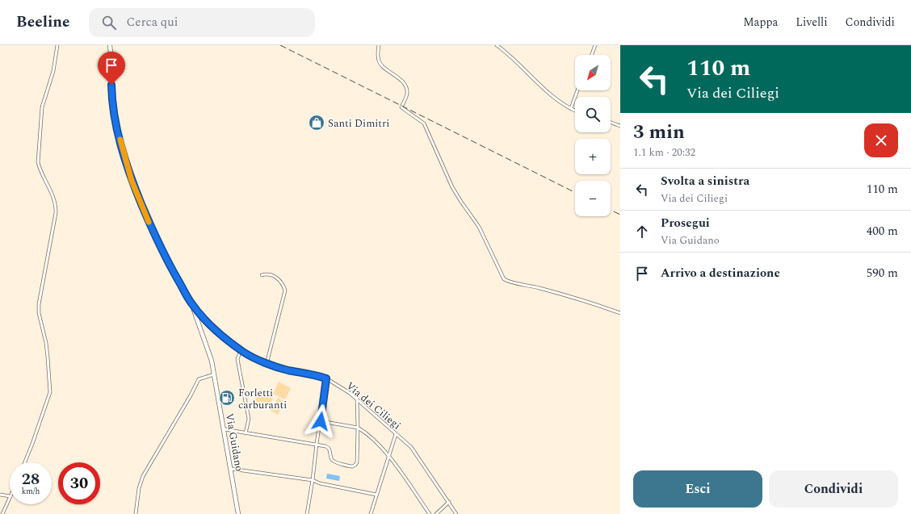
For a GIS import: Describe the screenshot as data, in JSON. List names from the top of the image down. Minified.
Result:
{"streets":{"main road":["Via Guidano"],"street":["Via dei Ciliegi"]},"crossings":[["Via dei Ciliegi","Via Guidano"]],"places":{"shop":["Santi Dimitri"],"fuel station":["Forletti carburanti"]},"north":"bottom left","page":{"header":"Beeline","search":"Cerca qui","nav":["Mappa","Livelli","Condividi"],"turn":["110 m","Via dei Ciliegi"],"map_buttons":["+","−"],"heading":["3 min","1.1 km · 20:32"],"list":[{"name":"Svolta a sinistra","note":"Via dei Ciliegi","value":"110 m"},{"name":"Prosegui","note":"Via Guidano","value":"400 m"},{"name":"Arrivo a destinazione","value":"590 m"}],"speed":"28 km/h","limit":"30","buttons":["Esci","Condividi"]}}
